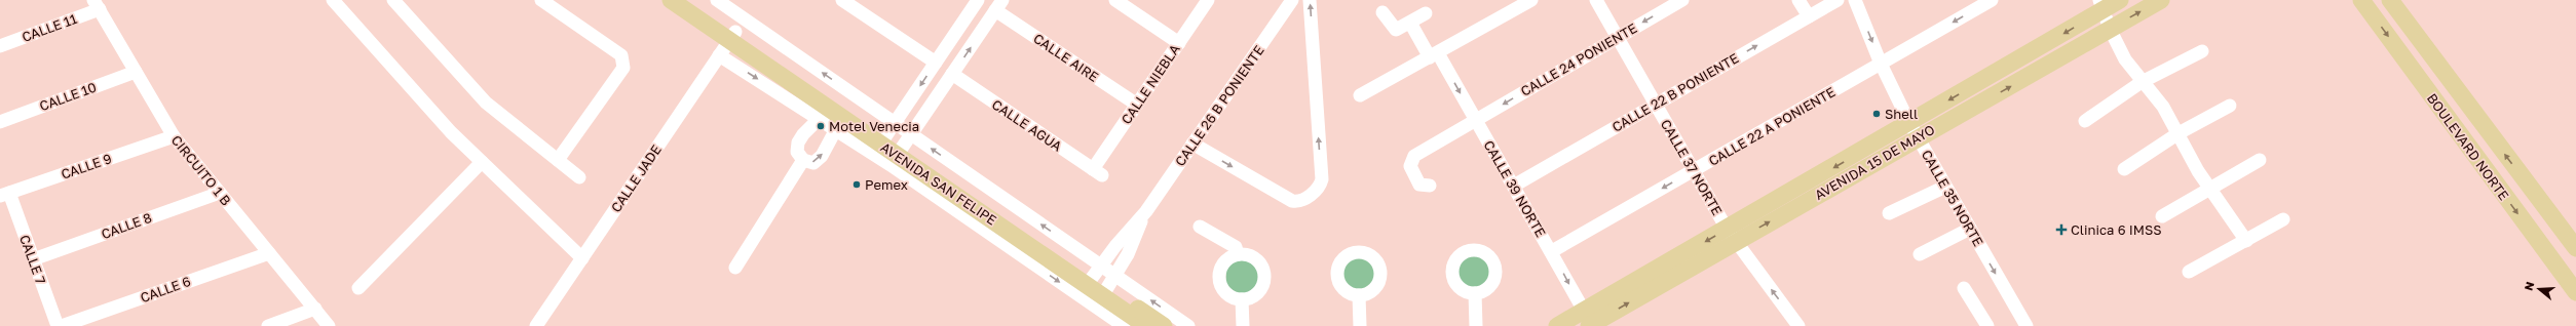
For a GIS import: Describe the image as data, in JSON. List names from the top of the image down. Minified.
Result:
{"streets":{"main road":["BOULEVARD NORTE","AVENIDA 15 DE MAYO","AVENIDA SAN FELIPE"],"street":["CALLE 11","CALLE AIRE","CALLE 24 PONIENTE","CALLE NIEBLA","CALLE 22 B PONIENTE","CALLE 10","CALLE 26 B PONIENTE","CALLE AGUA","CALLE 22 A PONIENTE","CALLE 9","CALLE 37 NORTE","CIRCUITO 1 B","CALLE JADE","CALLE 39 NORTE","CALLE 35 NORTE","CALLE 8","CALLE 7","CALLE 6"]},"crossings":[["CALLE 11","CIRCUITO 1 B"],["CALLE AIRE","CALLE NIEBLA"],["CALLE 24 PONIENTE","CALLE 37 NORTE"],["CALLE 24 PONIENTE","CALLE 39 NORTE"],["CALLE NIEBLA","CALLE AGUA"],["CALLE 22 B PONIENTE","CALLE 37 NORTE"],["CALLE 22 B PONIENTE","CALLE 39 NORTE"],["CALLE 10","CIRCUITO 1 B"],["CALLE 26 B PONIENTE","AVENIDA SAN FELIPE"],["CALLE 22 A PONIENTE","CALLE 37 NORTE"],["CALLE 22 A PONIENTE","CALLE 39 NORTE"],["CALLE 22 A PONIENTE","CALLE 35 NORTE"],["AVENIDA 15 DE MAYO","CALLE 37 NORTE"],["AVENIDA 15 DE MAYO","CALLE 39 NORTE"],["AVENIDA 15 DE MAYO","CALLE 35 NORTE"],["CALLE 9","CIRCUITO 1 B"],["CALLE 9","CALLE 7"],["CIRCUITO 1 B","CALLE 8"],["CIRCUITO 1 B","CALLE 6"],["CALLE JADE","AVENIDA SAN FELIPE"],["CALLE 8","CALLE 7"]],"one_way":["CALLE 22 B PONIENTE","CALLE 22 A PONIENTE","CALLE 39 NORTE","CALLE 35 NORTE"],"places":{"other":["Shell","Motel Venecia","Pemex"],"health":["Clinica 6 IMSS"]},"north":"left"}
